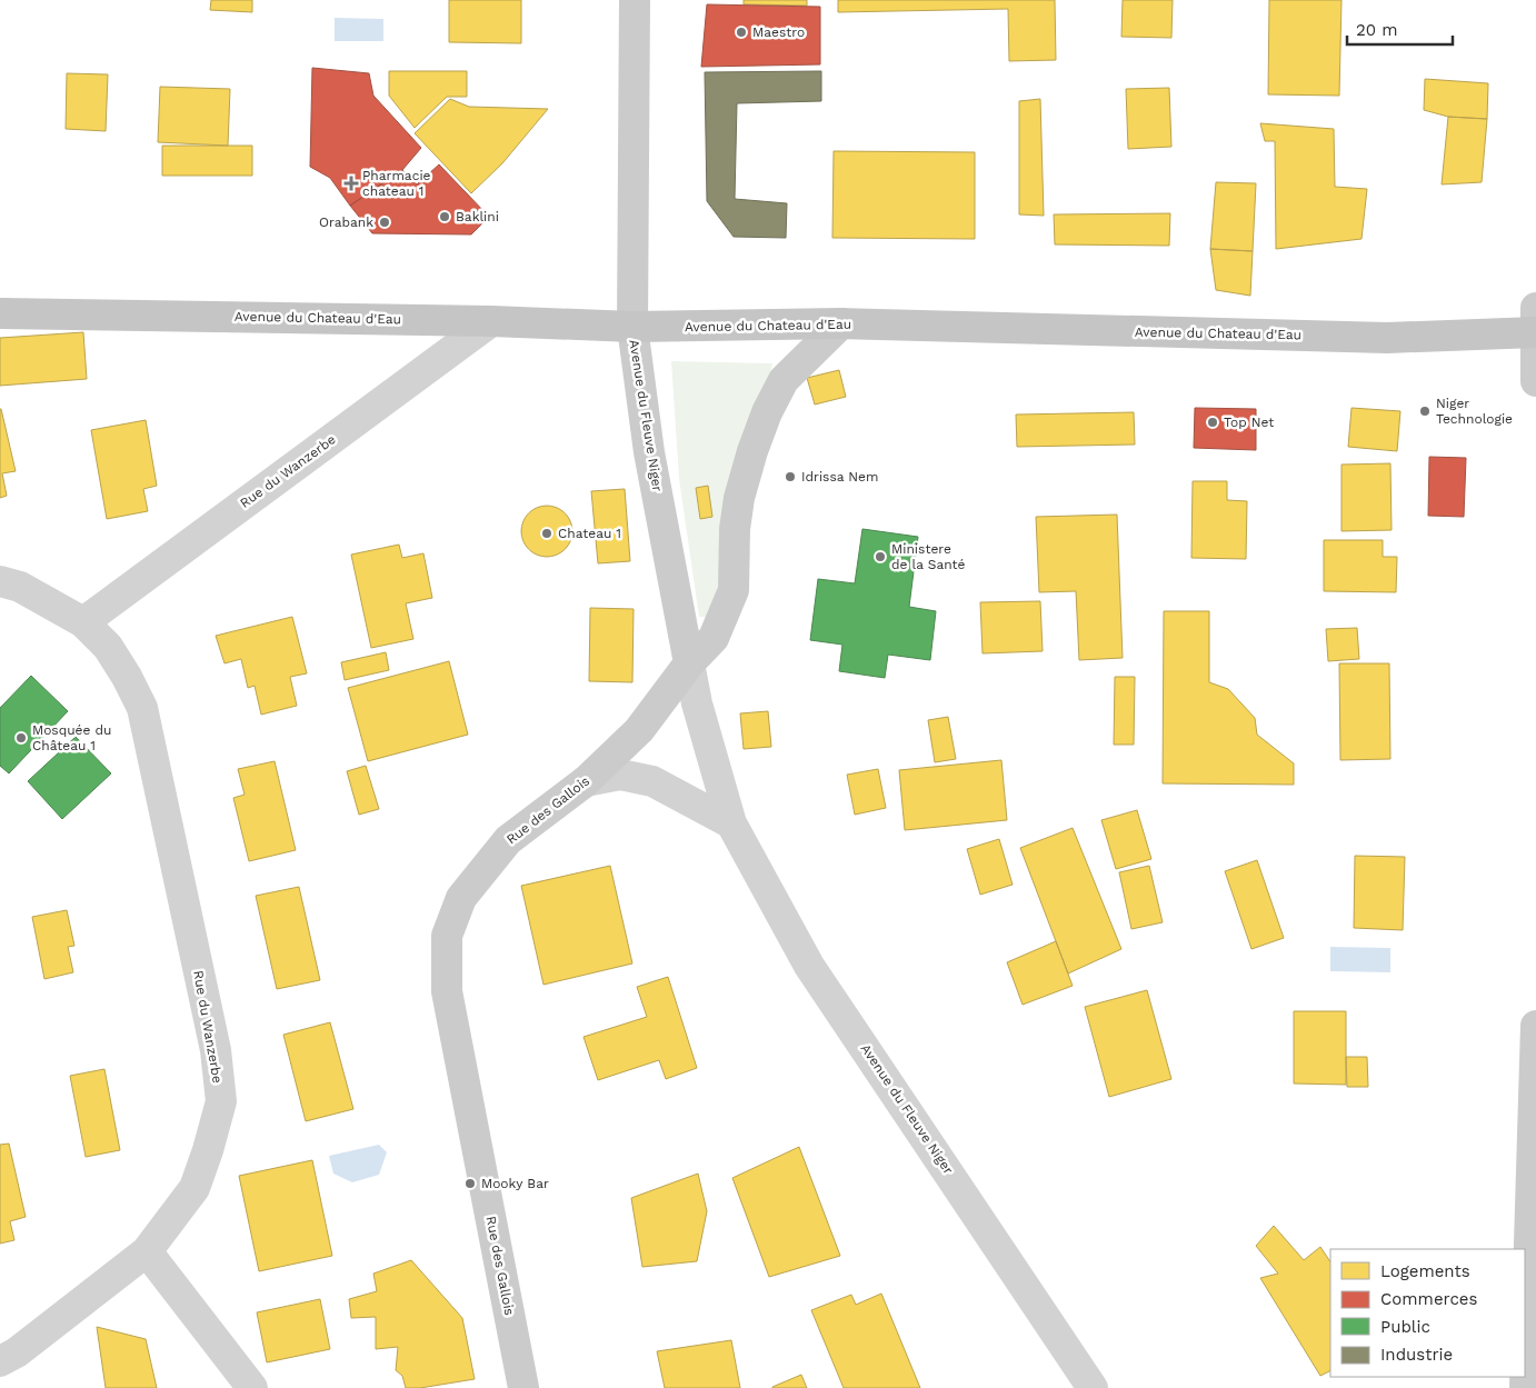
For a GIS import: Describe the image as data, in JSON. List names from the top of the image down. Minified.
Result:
{"streets":{"main road":["Avenue du Chateau d'Eau"],"street":["Avenue du Fleuve Niger","Rue du Wanzerbe","Rue des Gallois"]},"crossings":[["Avenue du Chateau d'Eau","Avenue du Fleuve Niger"],["Avenue du Chateau d'Eau","Rue du Wanzerbe"],["Avenue du Chateau d'Eau","Rue des Gallois"],["Avenue du Fleuve Niger","Rue des Gallois"]],"places":{"other":["Maestro","Baklini","Orabank","Niger Technologie","Top Net","Idrissa Nem","Chateau 1","Ministere de la Santé","Mosquée du Château 1","Mooky Bar"],"health":["Pharmacie chateau 1"]},"legend":["Logements","Commerces","Public","Industrie"],"scale_bar":"20 m"}
